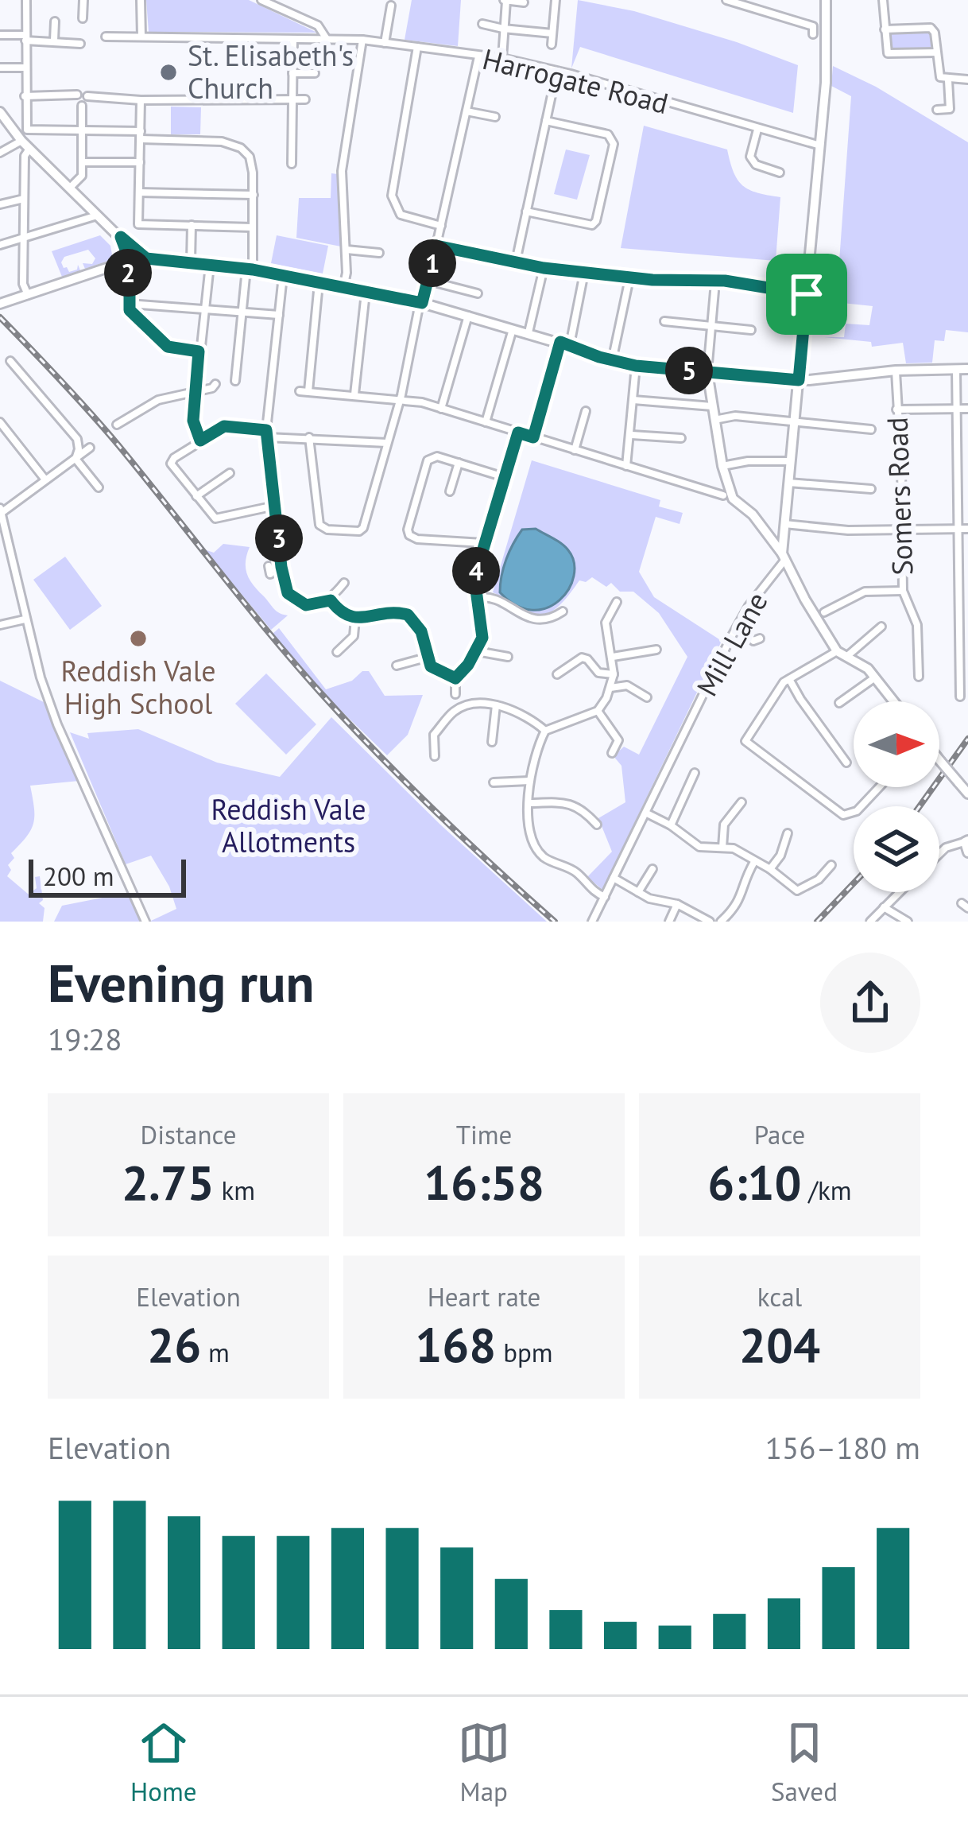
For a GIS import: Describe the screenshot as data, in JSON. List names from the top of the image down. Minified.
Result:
{"streets":{"street":["Harrogate Road","Somers Road","Mill Lane"]},"parks":["Reddish Vale Allotments"],"places":["St. Elisabeth's Church","Reddish Vale High School"],"scale_bar":"200 m","north":"right","page":{"pins":["1","2","5","3","4"],"scale":"200 m","heading":["Evening run","19:28"],"stats":[["Distance","2.75 km"],["Time","16:58"],["Pace","6:10 /km"],["Elevation","26 m"],["Heart rate","168 bpm"],["kcal","204"]],"chart":["Elevation","156–180 m"],"tabs":["Home","Map","Saved"]}}
